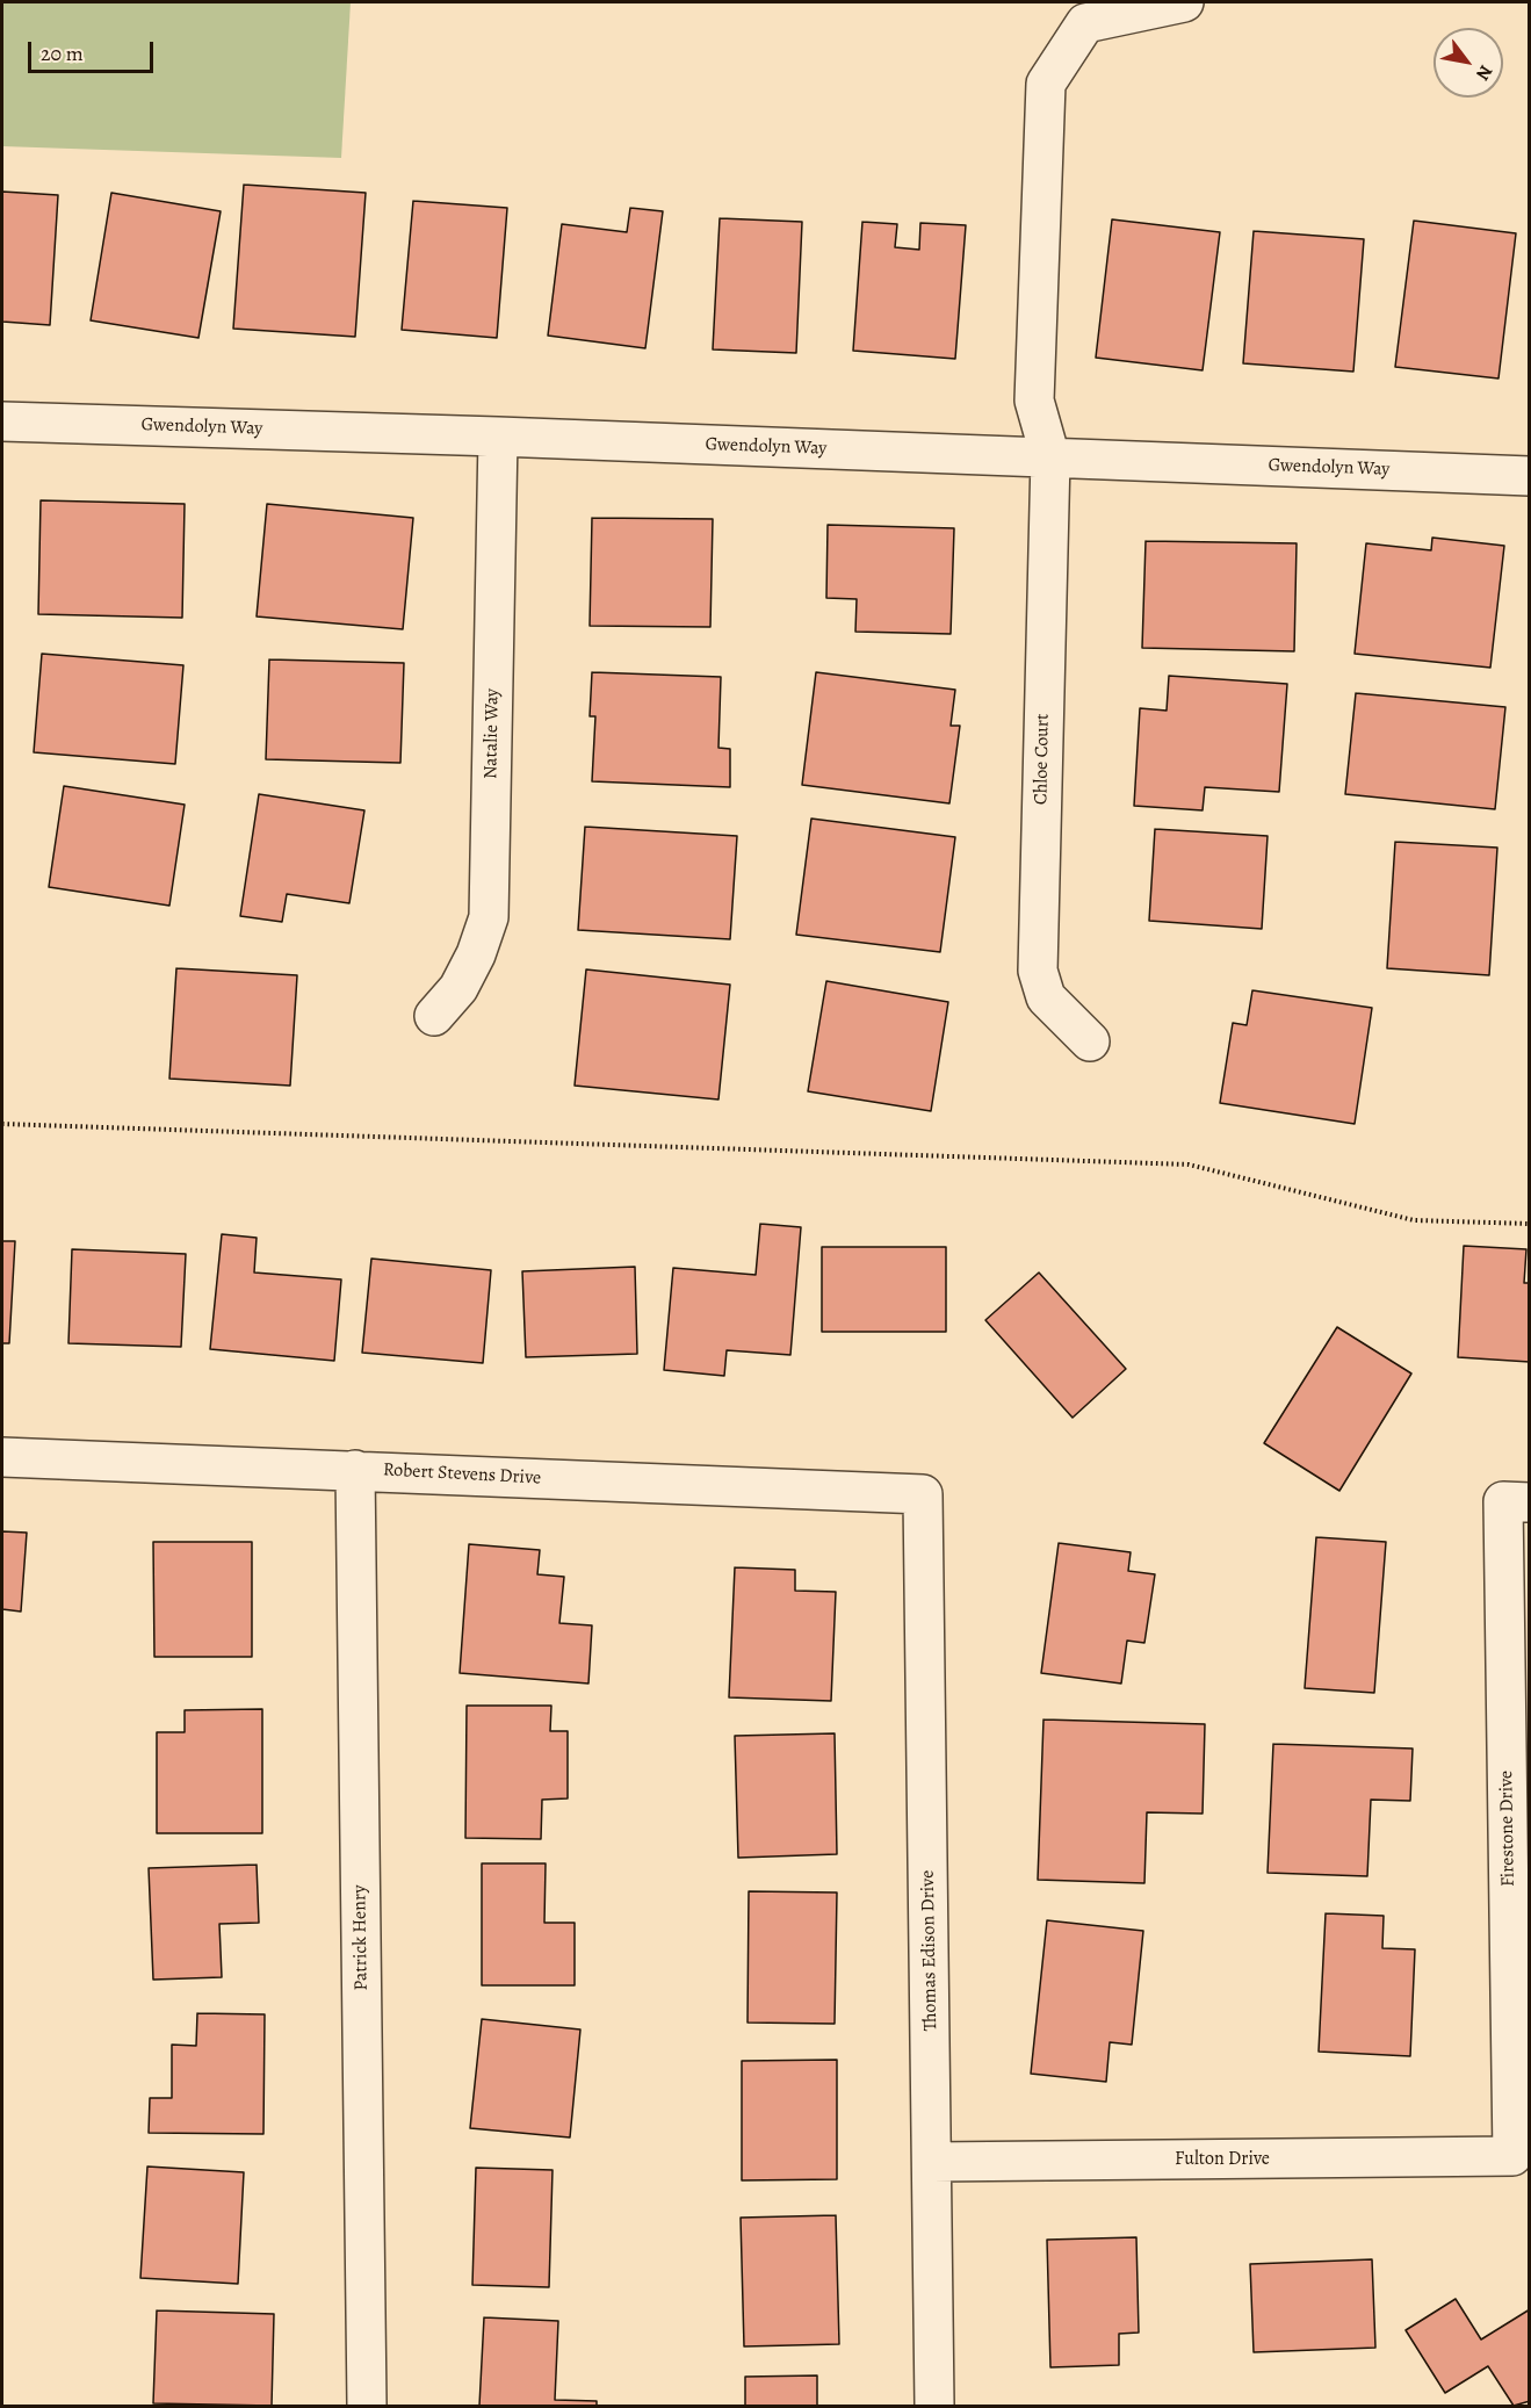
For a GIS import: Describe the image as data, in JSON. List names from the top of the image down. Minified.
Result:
{"streets":{"street":["Gwendolyn Way","Natalie Way","Chloe Court","Robert Stevens Drive","Firestone Drive","Patrick Henry","Thomas Edison Drive","Fulton Drive"]},"crossings":[["Gwendolyn Way","Natalie Way"],["Gwendolyn Way","Chloe Court"],["Robert Stevens Drive","Patrick Henry"],["Robert Stevens Drive","Thomas Edison Drive"],["Firestone Drive","Fulton Drive"],["Thomas Edison Drive","Fulton Drive"]],"scale_bar":"20 m","north":"bottom right"}
